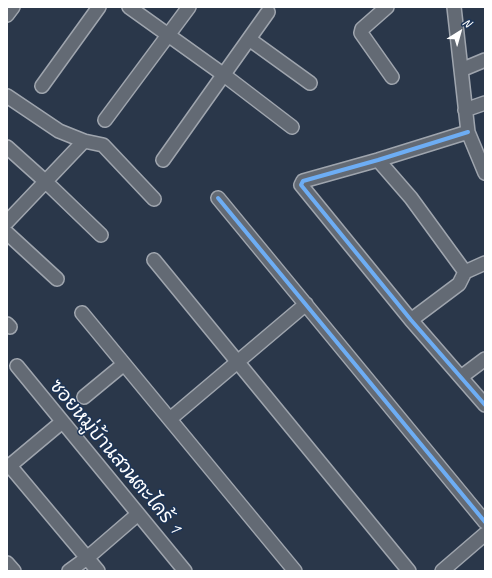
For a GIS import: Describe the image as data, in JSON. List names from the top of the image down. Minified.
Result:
{"streets":{"street":["ซอยหมู่บ้านสวนตะไคร้ 1"]},"north":"top right"}
